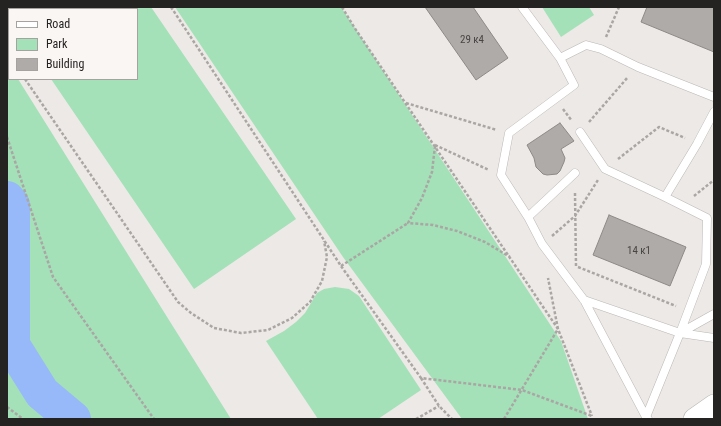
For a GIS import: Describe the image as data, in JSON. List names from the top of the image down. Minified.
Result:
{"house_numbers":["29 к4","14 к1"],"legend":["Road","Park","Building"]}
